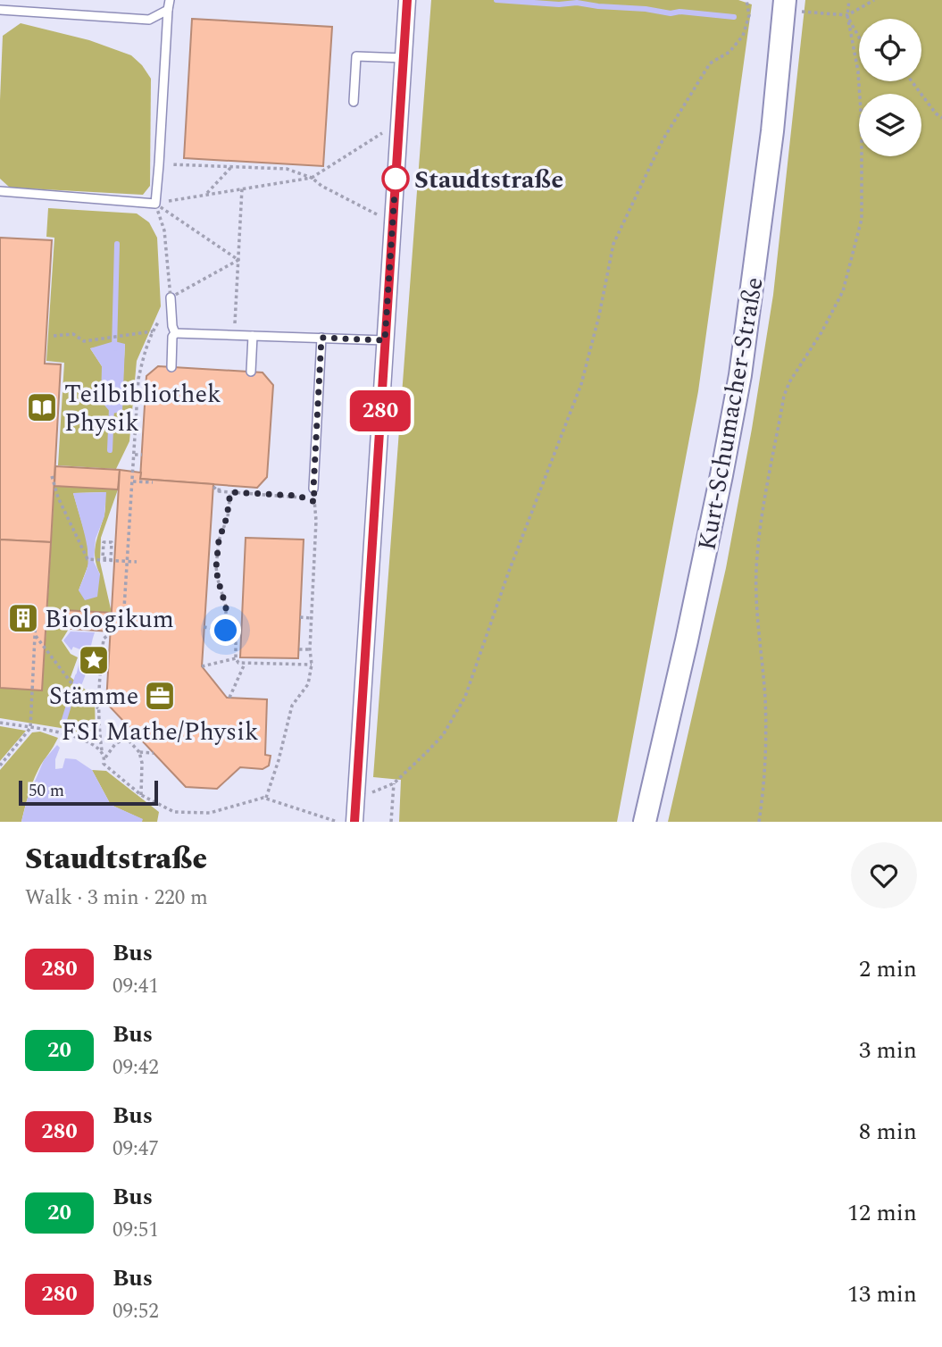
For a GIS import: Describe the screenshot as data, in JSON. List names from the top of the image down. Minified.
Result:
{"streets":{"main road":["Kurt-Schumacher-Straße"]},"places":{"other":["Staudtstraße"],"library":["Teilbibliothek Physik"],"building":["Biologikum"],"place":["Stämme"],"office":["FSI Mathe/Physik"]},"lines":["bus line 280"],"scale_bar":"50 m","page":{"on_map":"280","scale":"50 m","heading":["Staudtstraße","Walk · 3 min · 220 m"],"list":[{"mark":"280","name":"Bus","note":"09:41","value":"2 min"},{"mark":"20","name":"Bus","note":"09:42","value":"3 min"},{"mark":"280","name":"Bus","note":"09:47","value":"8 min"},{"mark":"20","name":"Bus","note":"09:51","value":"12 min"},{"mark":"280","name":"Bus","note":"09:52","value":"13 min"}]}}
